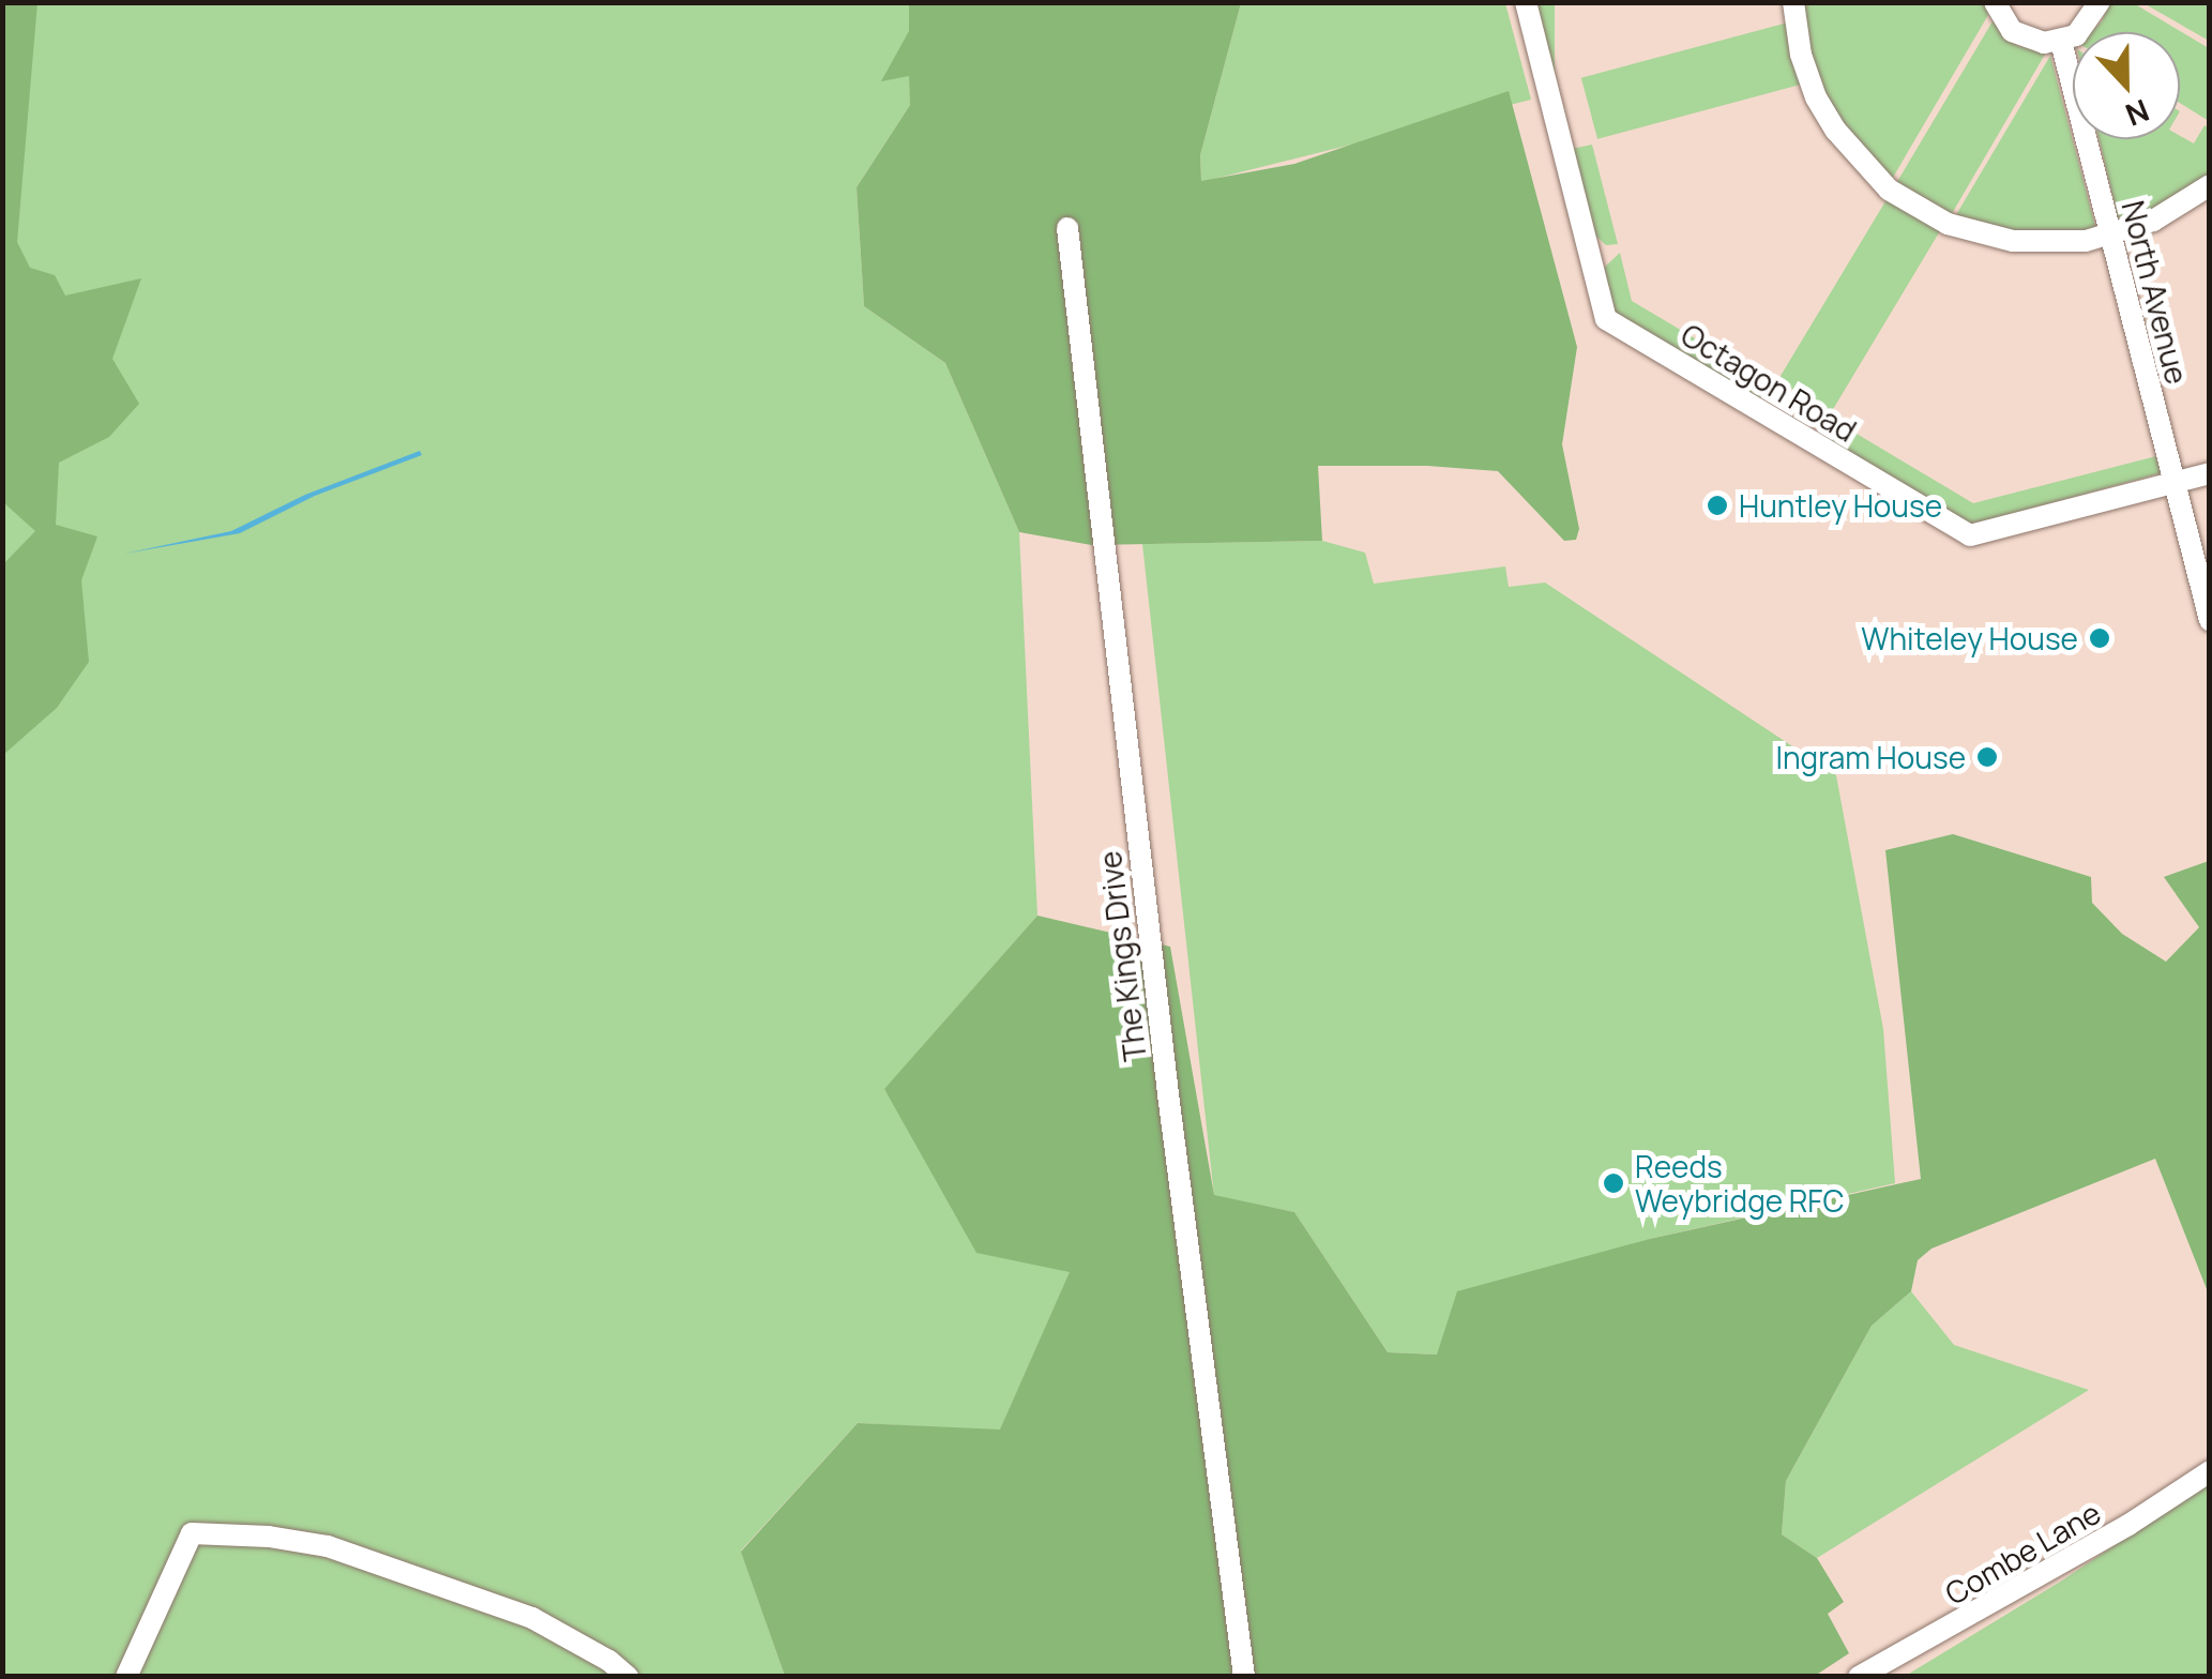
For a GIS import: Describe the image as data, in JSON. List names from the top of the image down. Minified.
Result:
{"streets":{"street":["North Avenue","Octagon Road","The Kings Drive","Combe Lane"]},"crossings":[["North Avenue","Octagon Road"]],"places":["Huntley House","Whiteley House","Ingram House","Reeds Weybridge RFC"],"north":"bottom"}
